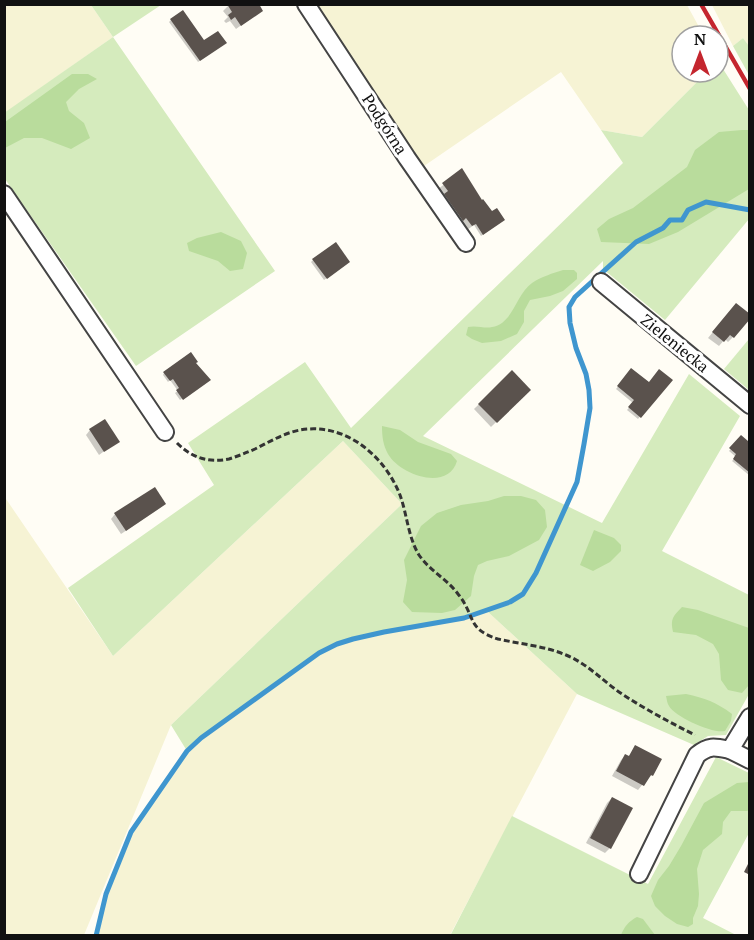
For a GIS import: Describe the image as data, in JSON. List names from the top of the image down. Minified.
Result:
{"streets":{"street":["Podgórna","Zieleniecka"]},"north":"top"}
